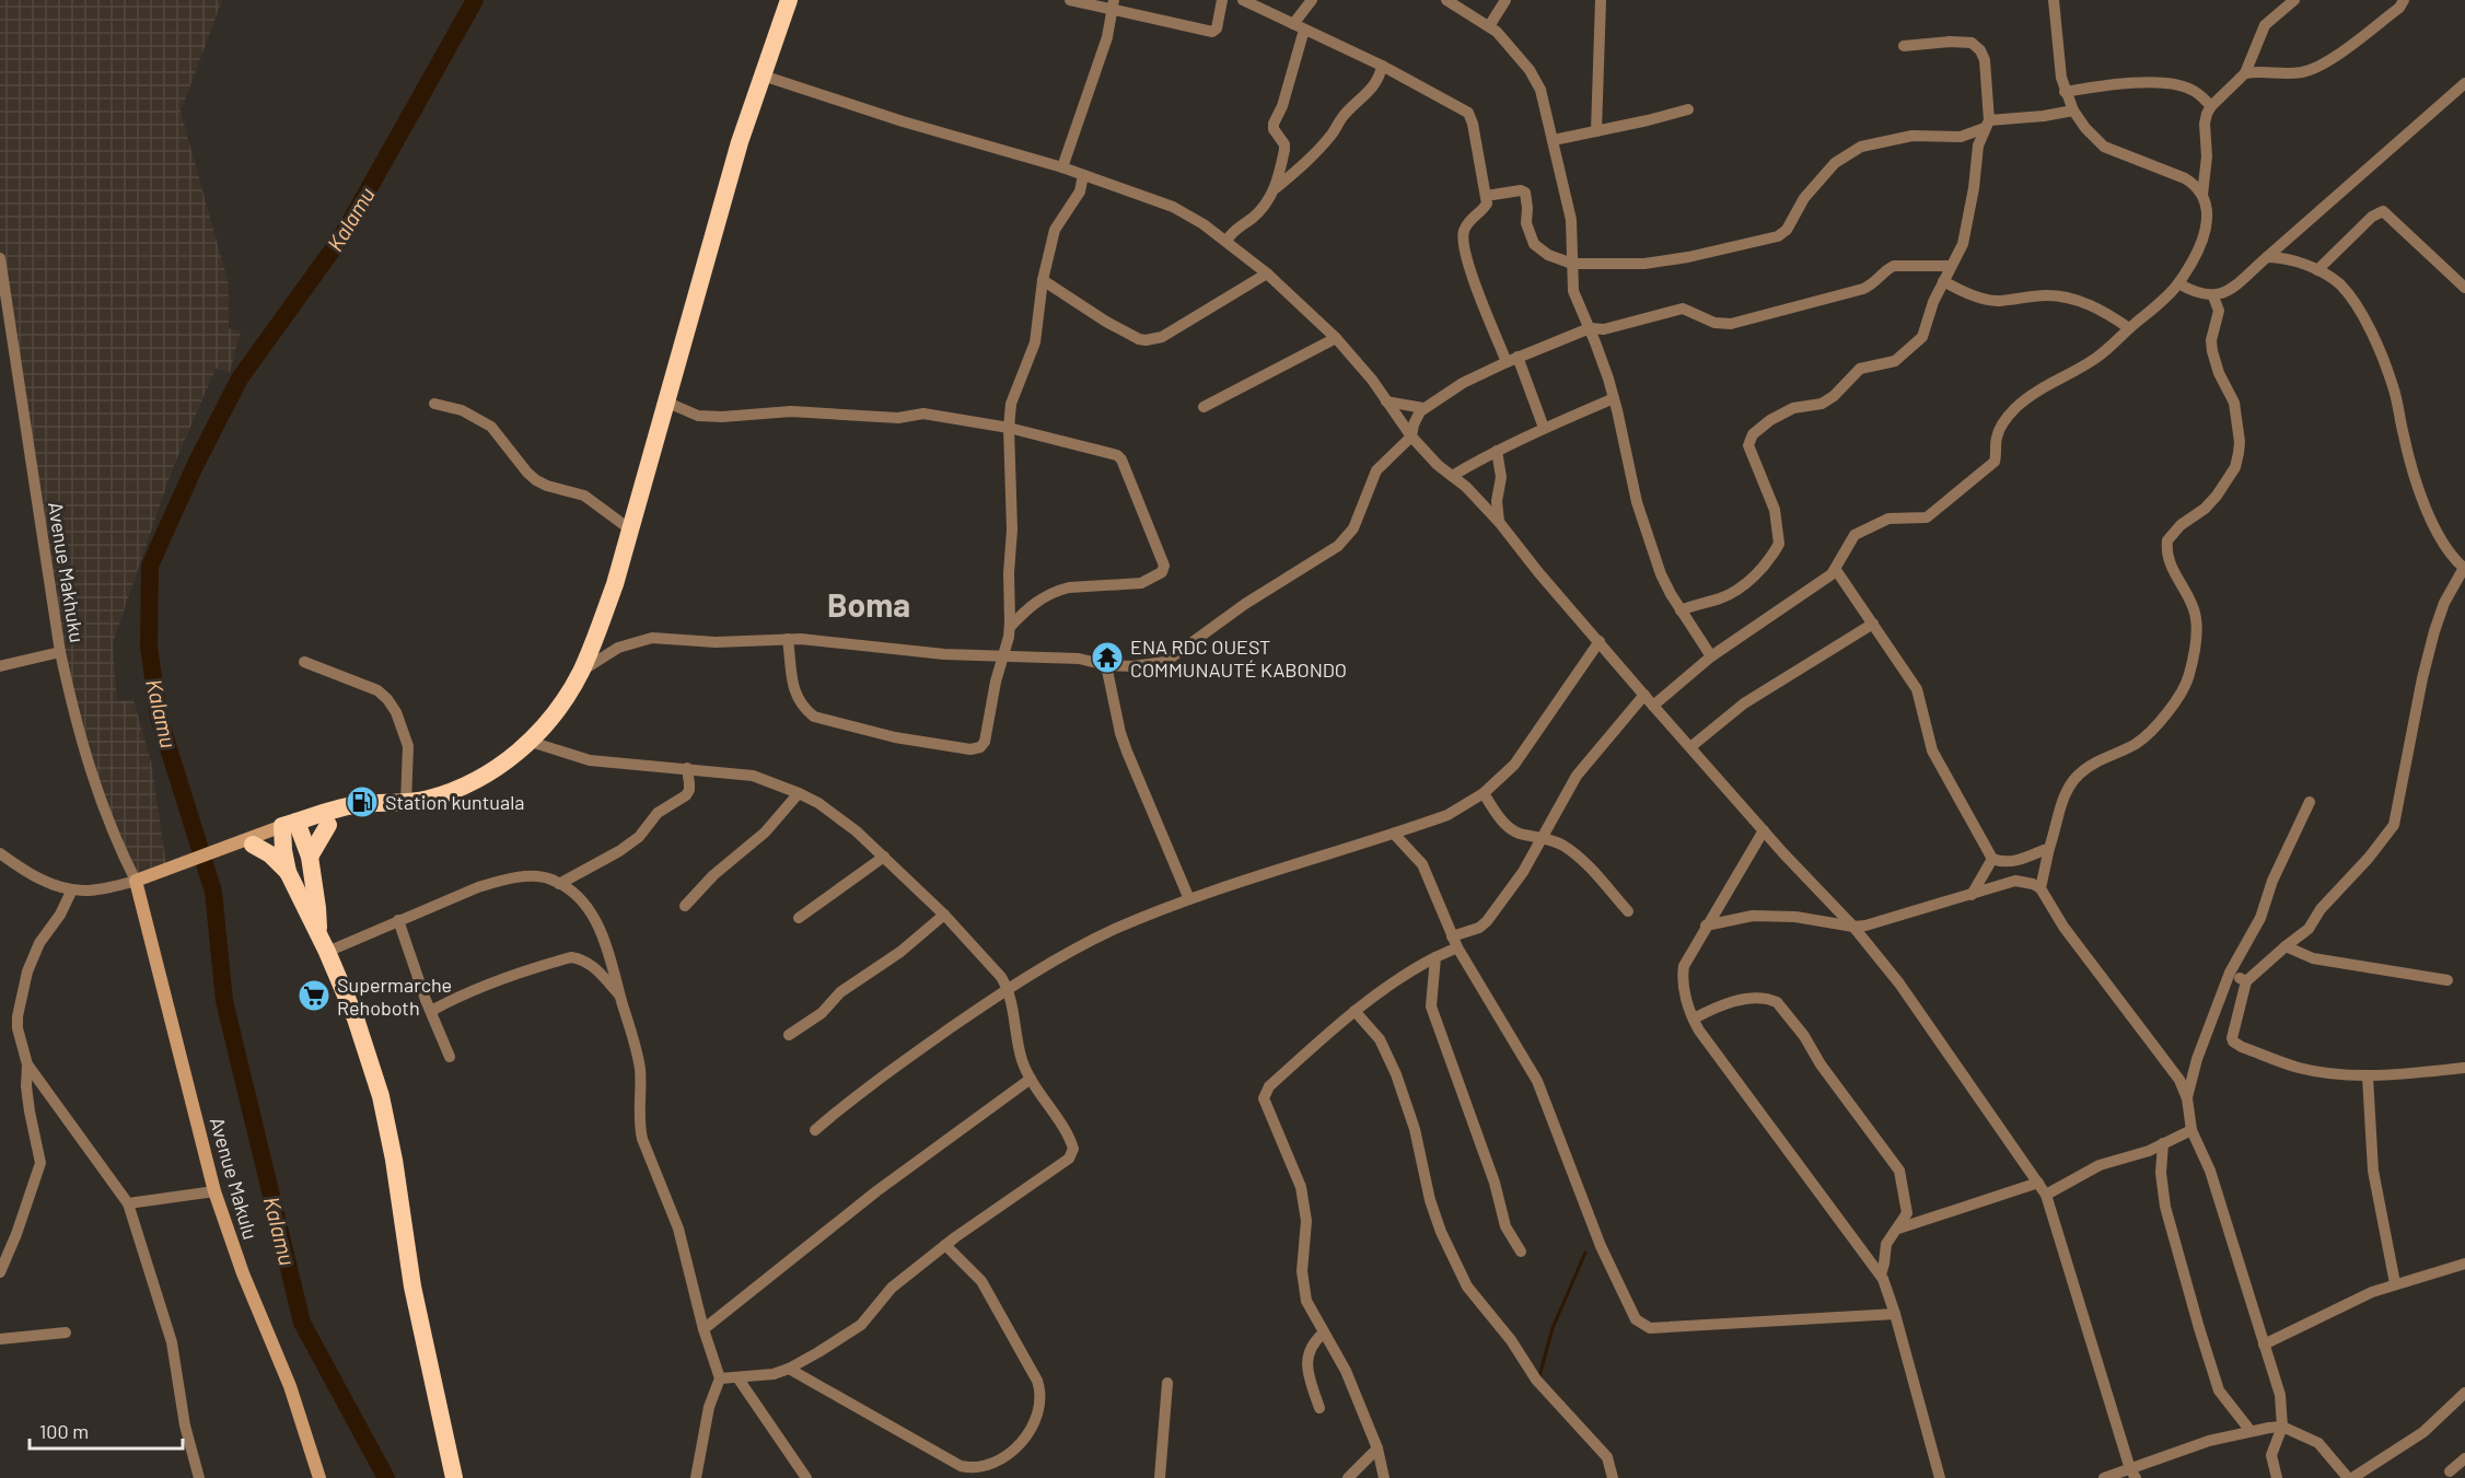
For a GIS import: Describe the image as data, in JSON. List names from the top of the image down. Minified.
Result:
{"streets":{"main road":["Avenue Makulu"],"street":["Avenue Makhuku"]},"crossings":[["Avenue Makhuku","Avenue Makulu"]],"districts":["Boma"],"water":["Kalamu"],"places":{"temple":["ENA RDC OUEST COMMUNAUTÉ KABONDO"],"fuel station":["Station kuntuala"],"supermarket":["Supermarche Rehoboth"]},"scale_bar":"100 m"}
